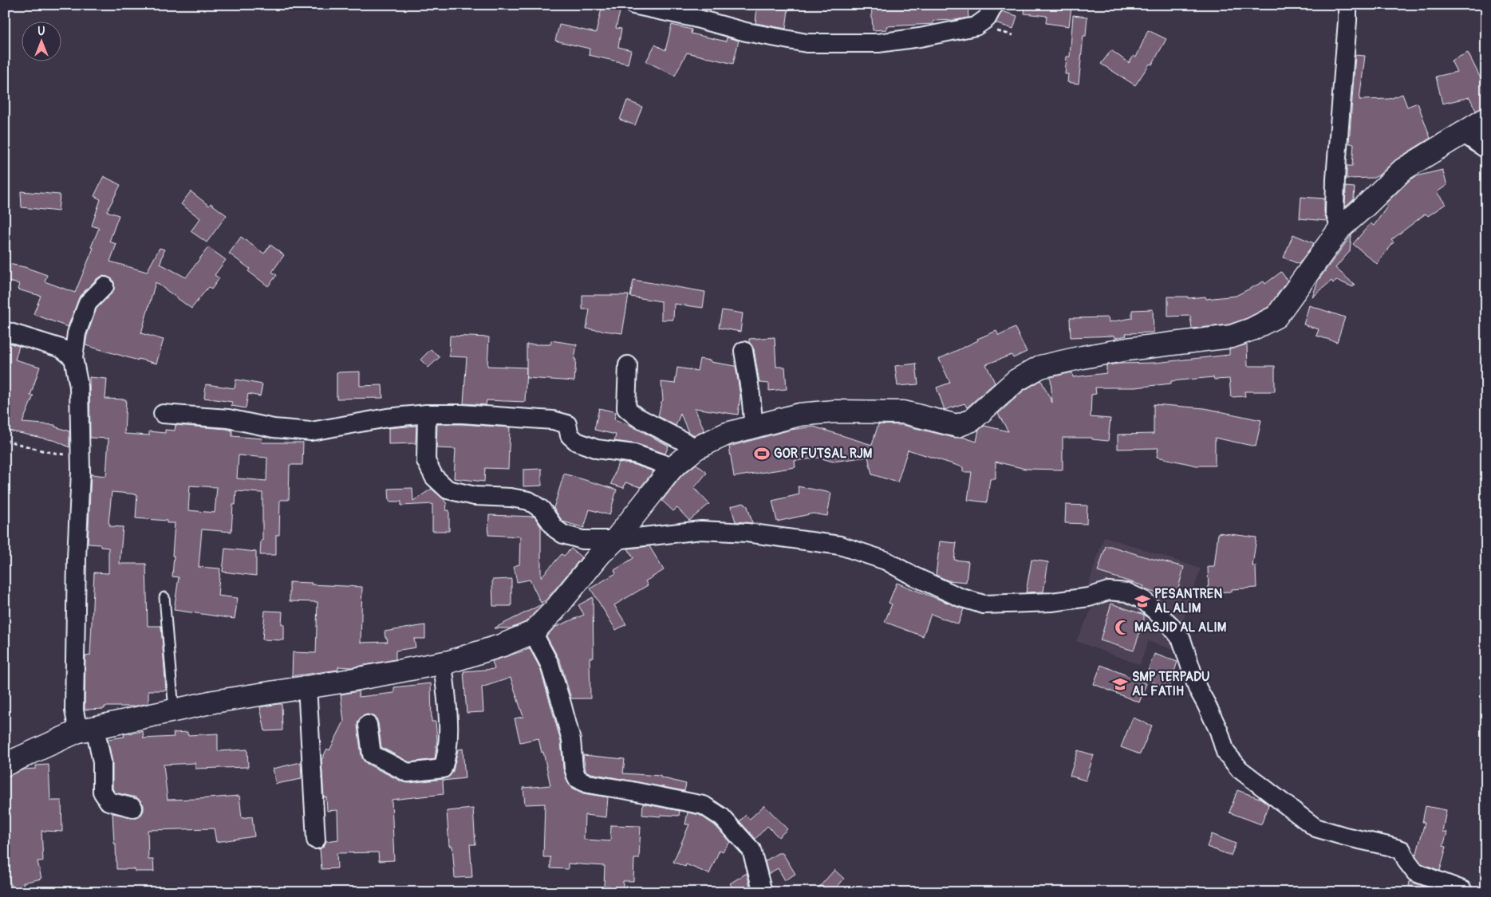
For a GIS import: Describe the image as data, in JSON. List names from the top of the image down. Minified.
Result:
{"places":{"sports":["GOR FUTSAL RJM"],"school or university":["PESANTREN AL ALIM","SMP TERPADU AL FATIH"],"mosque":["MASJID AL ALIM"]},"north":"top"}
